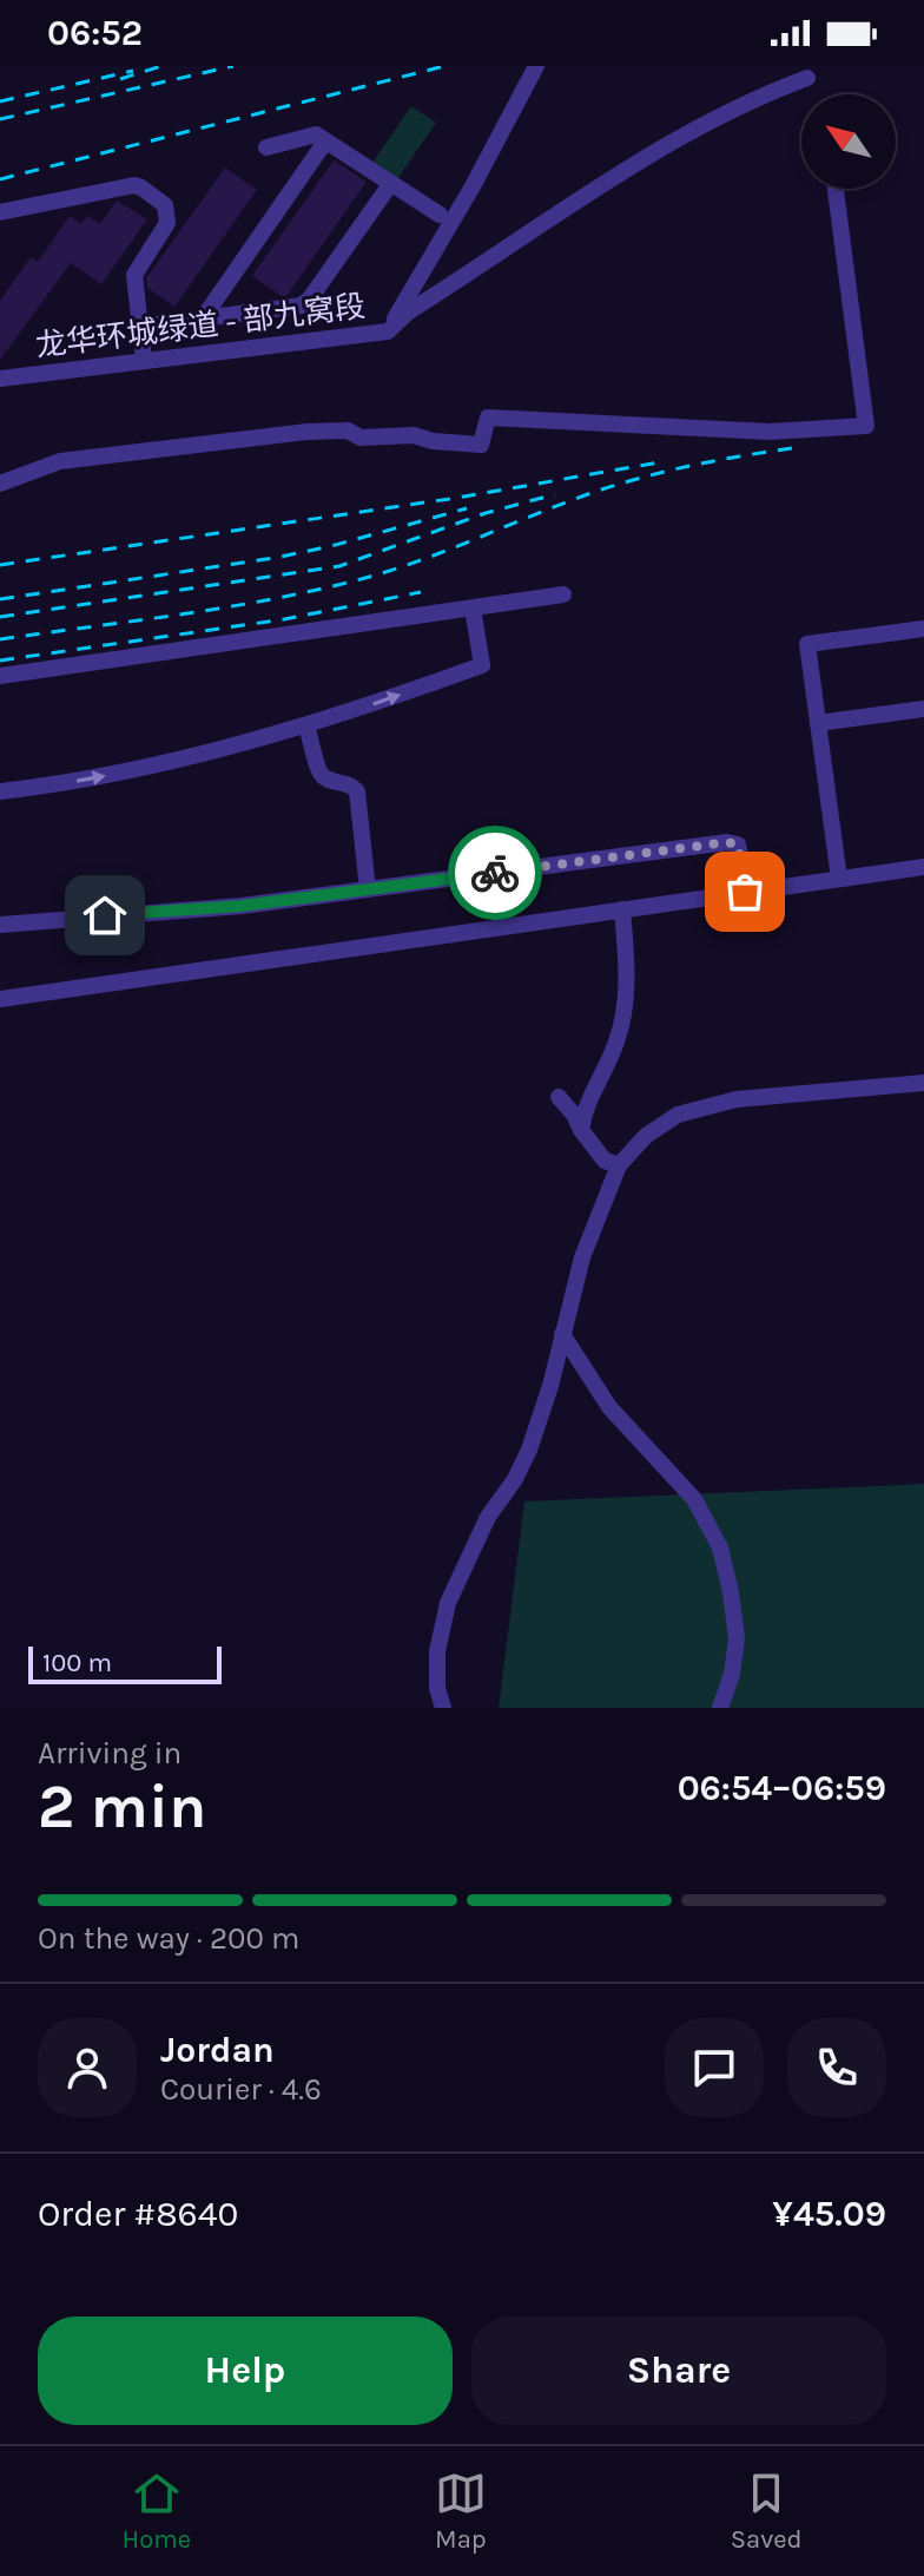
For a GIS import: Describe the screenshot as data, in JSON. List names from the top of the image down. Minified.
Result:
{"streets":{"street":["龙华环城绿道 - 部九窝段"]},"scale_bar":"100 m","north":"top left","page":{"status":"06:52","scale":"100 m","heading":["2 min","Arriving in","06:54–06:59"],"panel":["Jordan","Courier · 4.6","Order #8640","¥45.09"],"bar":"On the way · 200 m","buttons":["Help","Share"],"tabs":["Home","Map","Saved"]}}
